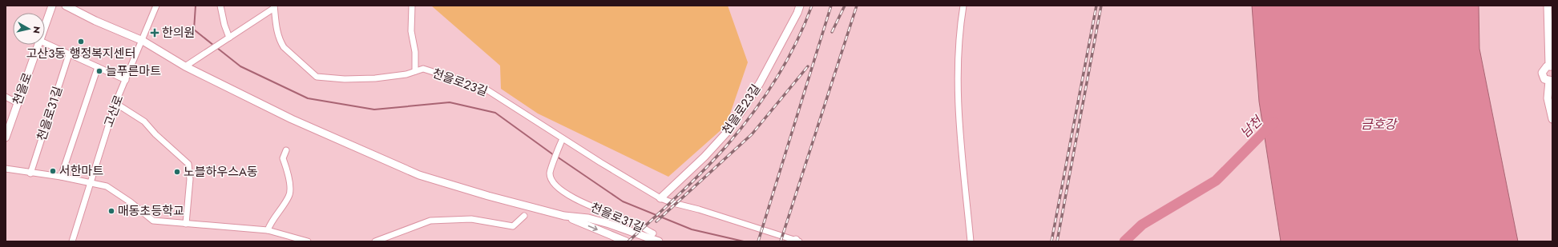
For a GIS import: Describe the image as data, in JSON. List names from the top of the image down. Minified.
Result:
{"streets":{"street":["천을로23길","천을로","고산로","천을로31길"]},"crossings":[["천을로23길","천을로31길"]],"water":["금호강","남천"],"places":{"health":["한의원"],"other":["고산3동 행정복지센터","늘푸른마트","서한마트","노블하우스A동","매동초등학교"]},"north":"right"}
